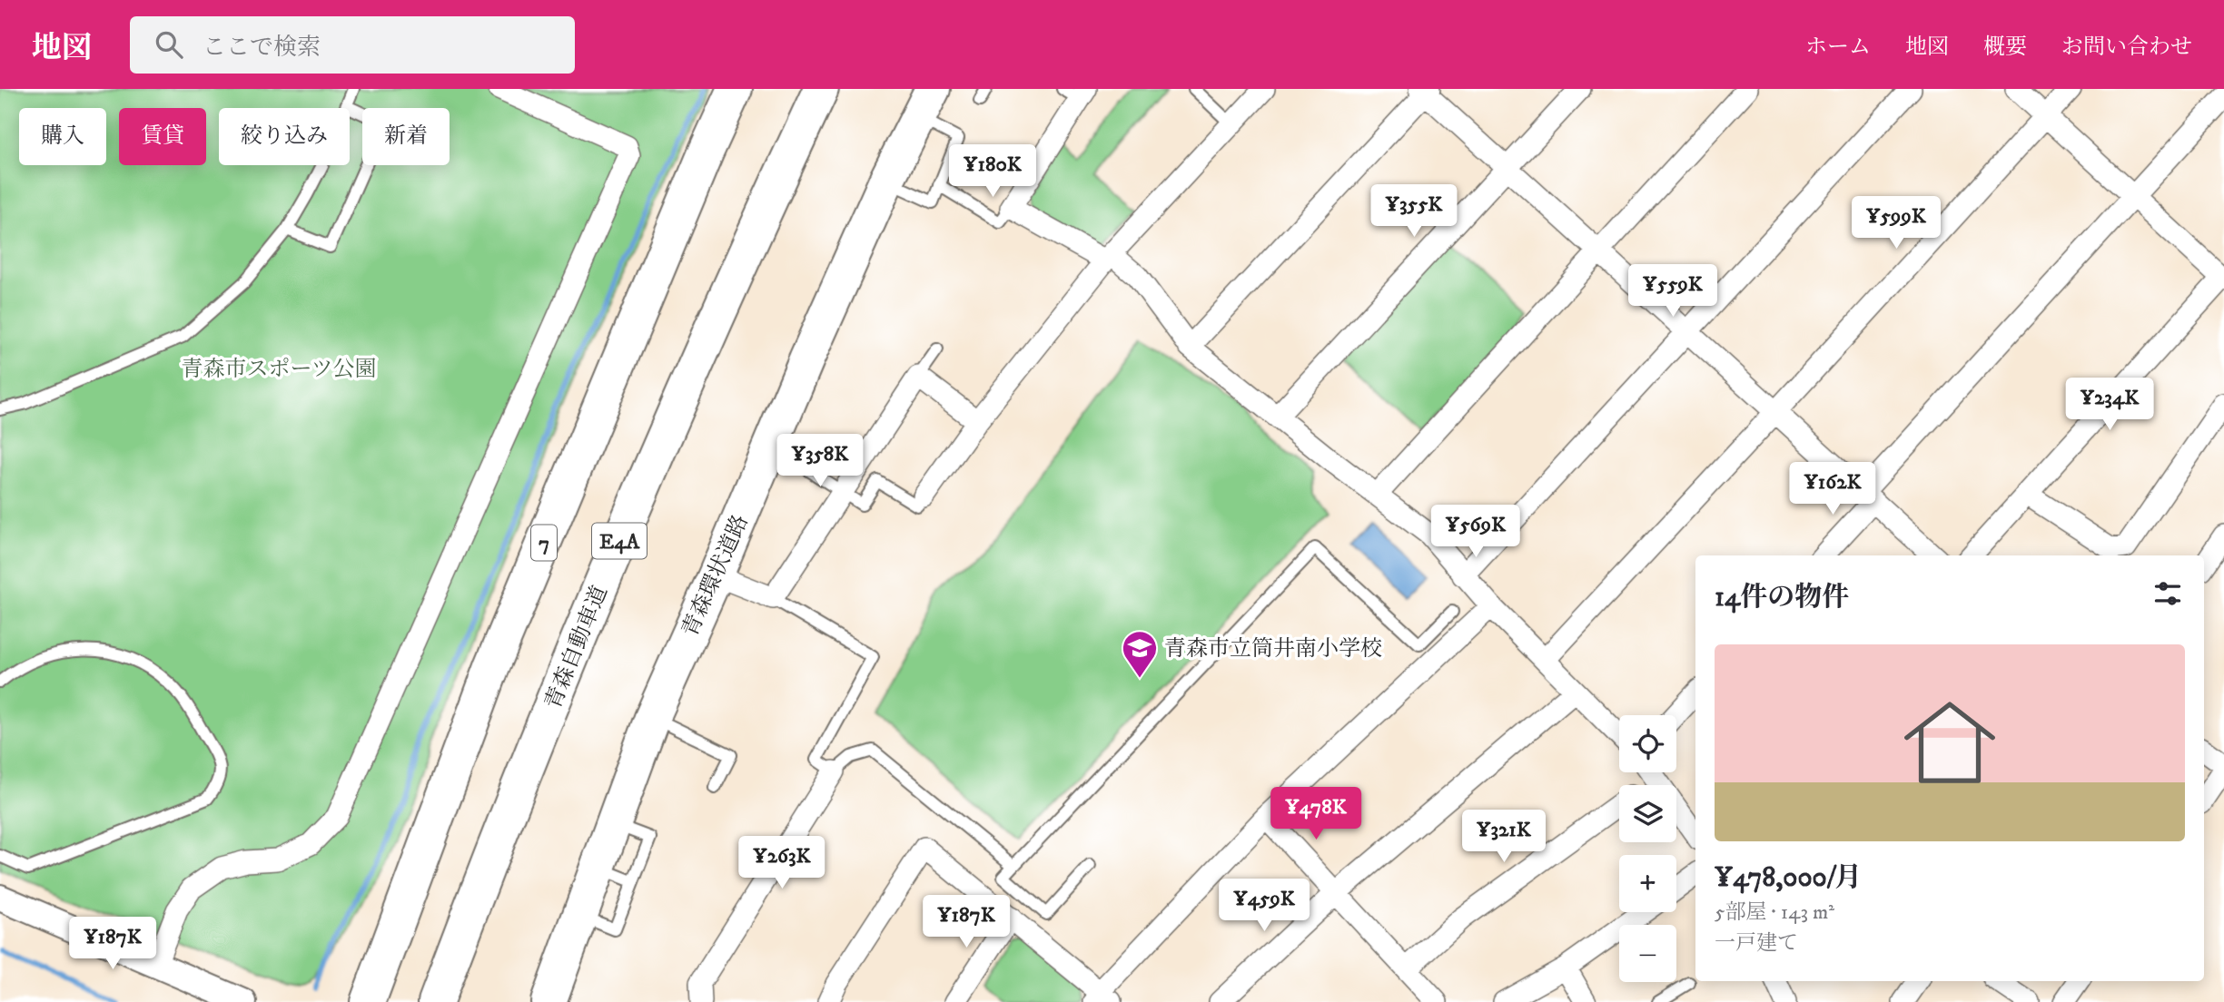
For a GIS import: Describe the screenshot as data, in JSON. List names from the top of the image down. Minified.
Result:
{"streets":{"highway":["E4A","7","青森環状道路","青森自動車道"]},"parks":["青森市スポーツ公園"],"places":{"school or university":["青森市立筒井南小学校"]},"page":{"header":"地図","search":"ここで検索","nav":["ホーム","地図","概要","お問い合わせ"],"chip":["購入","賃貸","絞り込み","新着"],"price":["¥180K","¥355K","¥599K","¥559K","¥234K","¥358K","¥162K","¥569K","¥478K","¥321K","¥263K","¥459K","¥187K","¥187K"],"heading":"14件の物件","list":[{"name":"¥478,000/月","note":"5部屋 · 143 m² · 一戸建て"}],"map_buttons":["+","−"]}}
